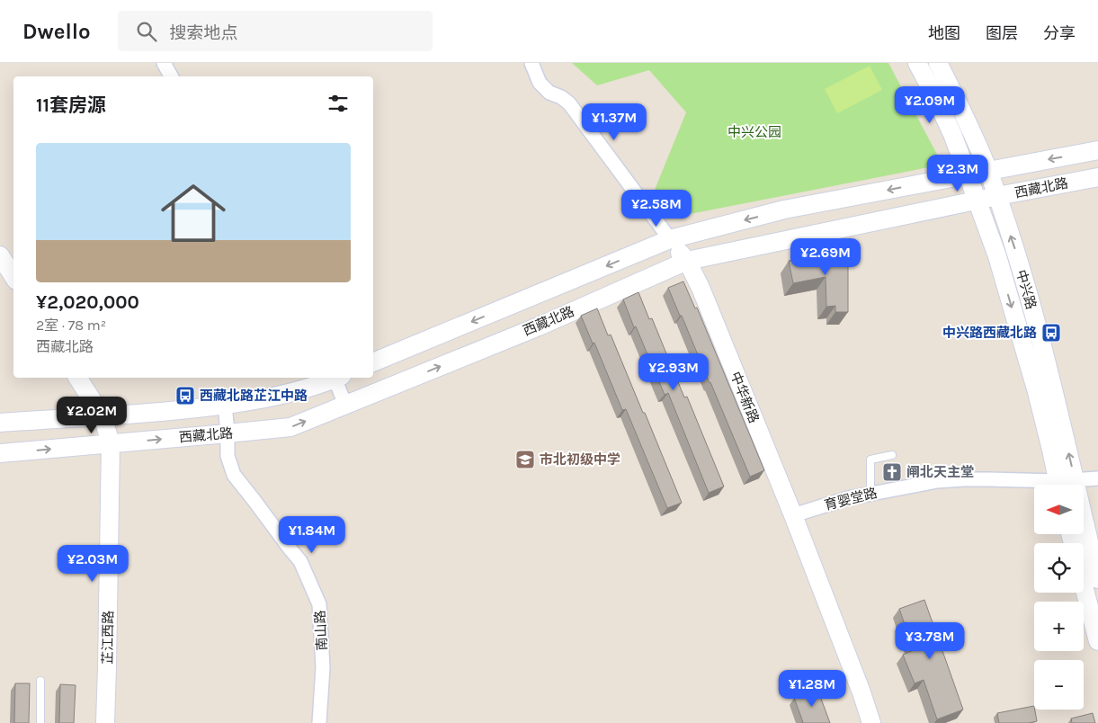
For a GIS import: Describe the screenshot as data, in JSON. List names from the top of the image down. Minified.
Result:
{"streets":{"main road":["西藏北路","中兴路","中华新路","芷江西路"],"street":["育婴堂路","南山路"]},"crossings":[["西藏北路","中兴路"],["西藏北路","中华新路"],["西藏北路","南山路"],["西藏北路","芷江西路"],["中兴路","育婴堂路"],["中华新路","育婴堂路"]],"parks":["中兴公园"],"places":{"bus stop":["中兴路西藏北路","西藏北路芷江中路"],"school or university":["市北初级中学"],"church":["闸北天主堂"]},"north":"left","page":{"header":"Dwello","search":"搜索地点","nav":["地图","图层","分享"],"heading":"11套房源","price":["¥2.09M","¥1.37M","¥2.3M","¥2.58M","¥2.69M","¥2.93M","¥2.02M","¥1.84M","¥2.03M","¥3.78M","¥1.28M"],"list":[{"name":"¥2,020,000","note":"2室 · 78 m² · 西藏北路"}],"map_buttons":["+","−"]}}
